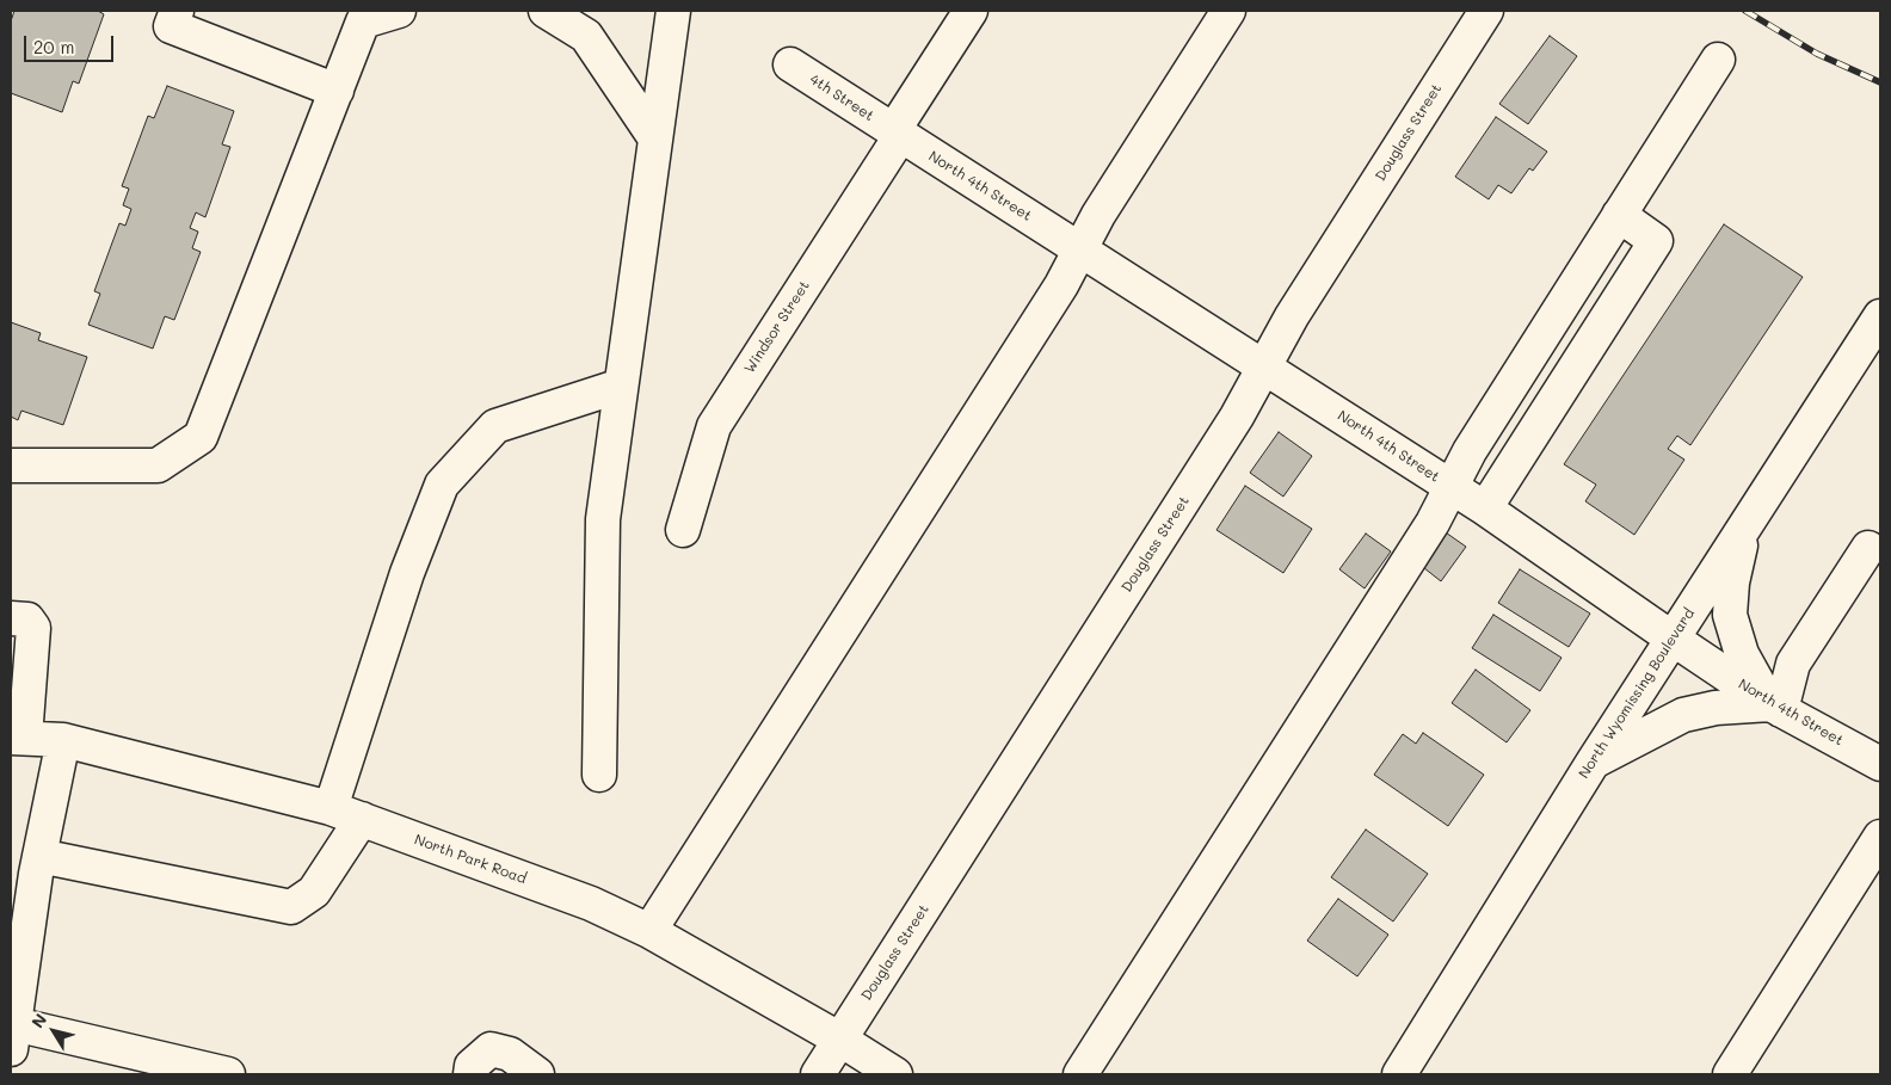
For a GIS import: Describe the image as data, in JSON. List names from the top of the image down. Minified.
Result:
{"streets":{"street":["4th Street","Douglass Street","North 4th Street","Windsor Street","North Wyomissing Boulevard","North Park Road"]},"crossings":[["4th Street","North 4th Street"],["4th Street","Windsor Street"],["Douglass Street","North 4th Street"],["Douglass Street","North Park Road"],["North 4th Street","Windsor Street"],["North 4th Street","North Wyomissing Boulevard"]],"scale_bar":"20 m","north":"top left"}
